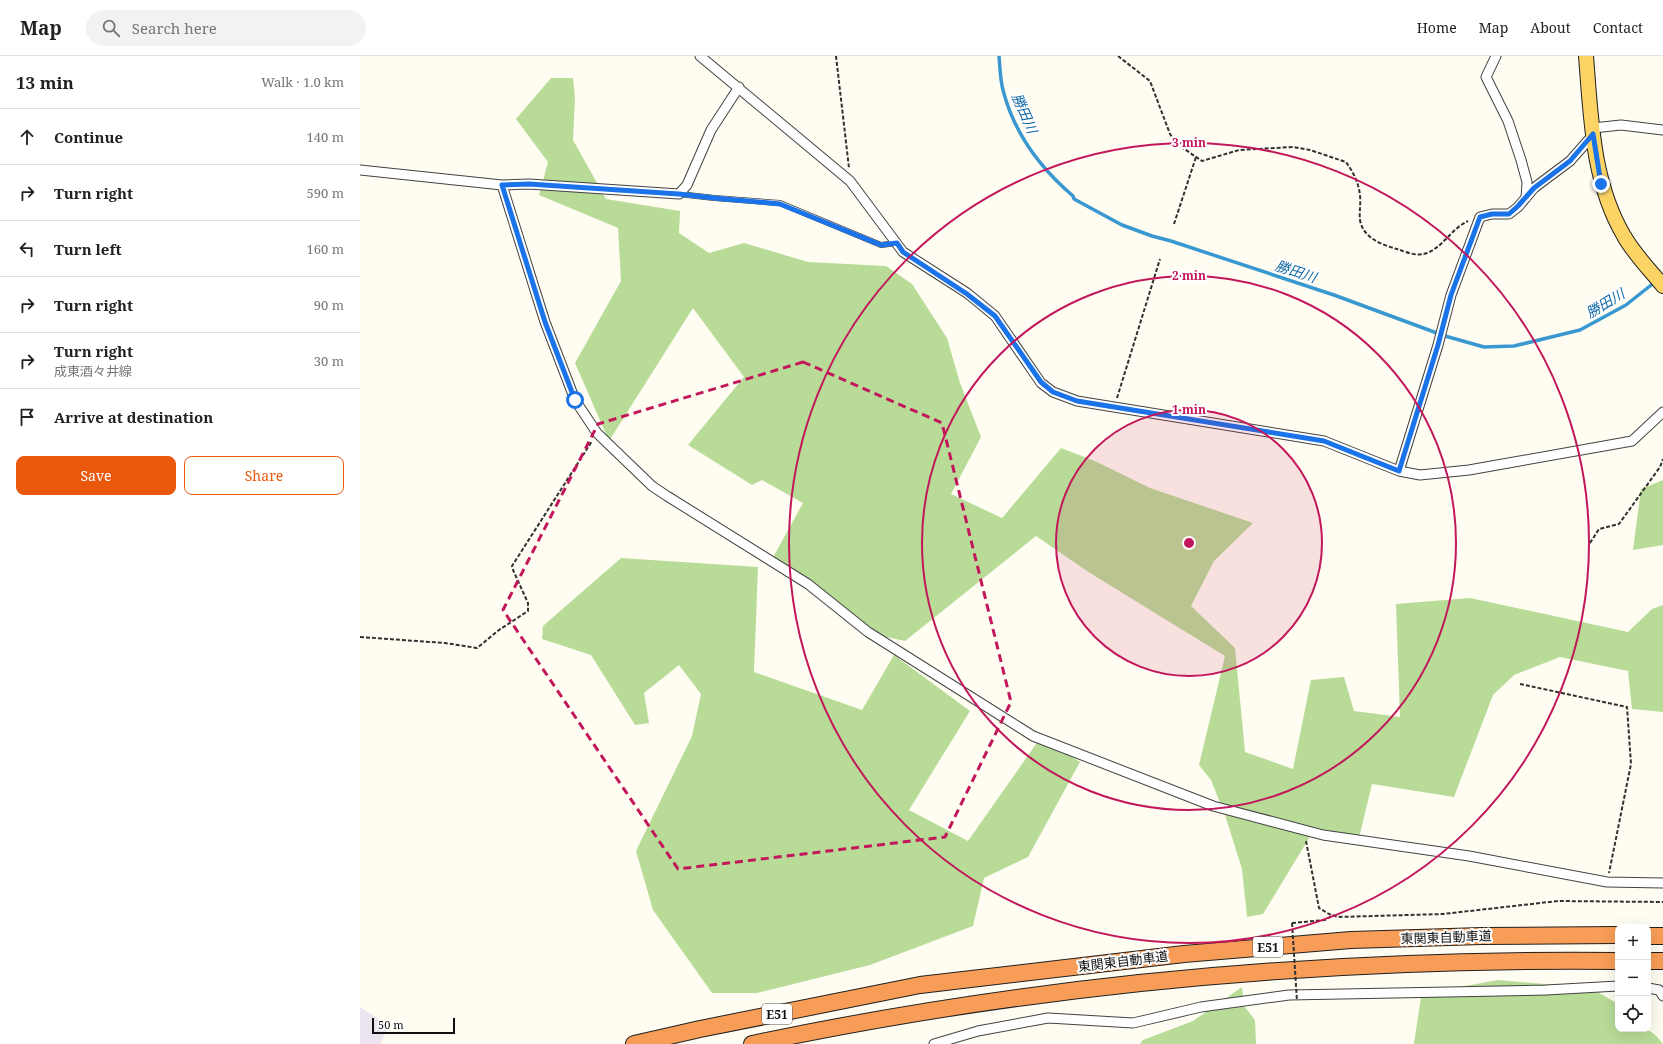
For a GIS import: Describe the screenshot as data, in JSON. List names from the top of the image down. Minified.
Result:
{"streets":{"highway":["東関東自動車道","E51"]},"water":["勝田川"],"scale_bar":"50 m","page":{"header":"Map","search":"Search here","nav":["Home","Map","About","Contact"],"heading":["13 min","Walk · 1.0 km"],"list":[["Continue","140 m"],["Turn right","590 m"],["Turn left","160 m"],["Turn right","90 m"],["Turn right","成東酒々井線","30 m"],"Arrive at destination"],"buttons":["Save","Share"],"map_buttons":["+","−"],"scale":"50 m"},"rings":["3 min","2 min","1 min"]}
